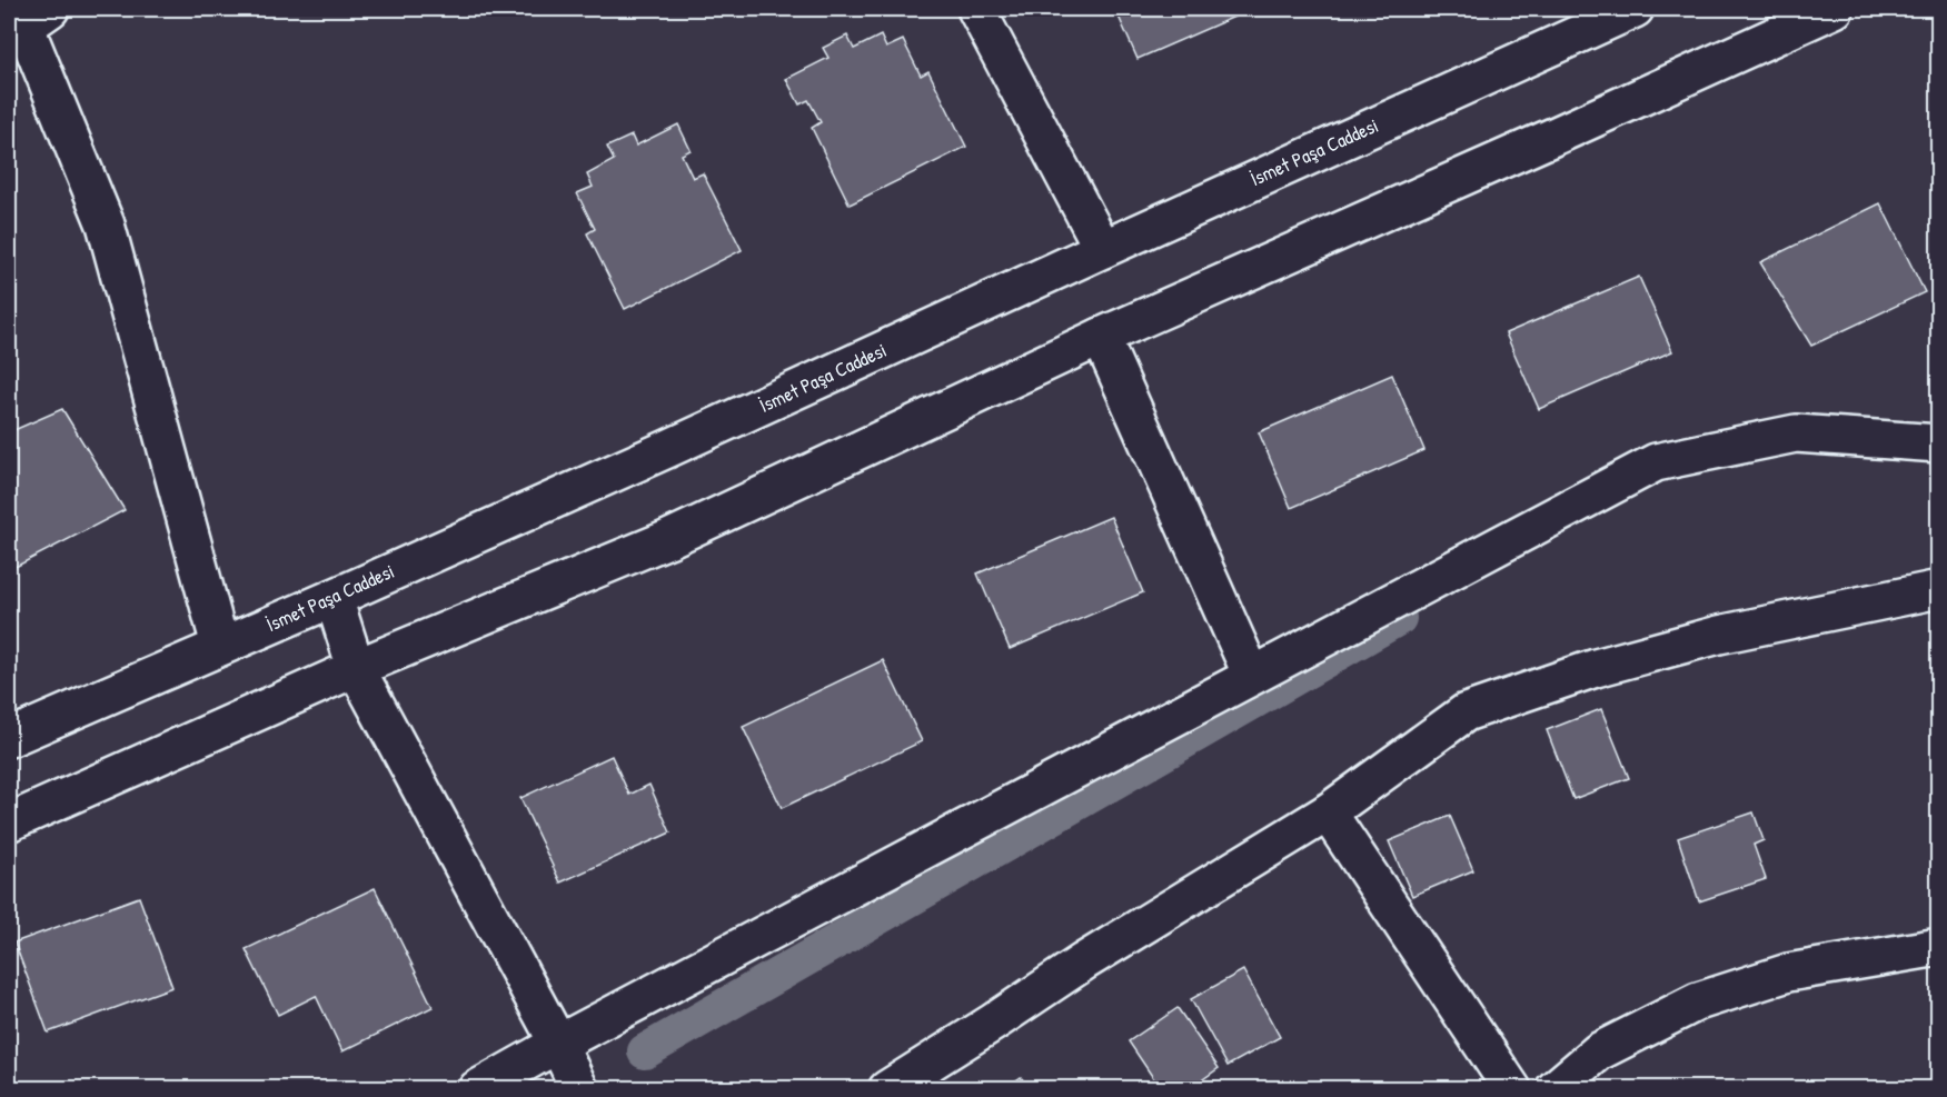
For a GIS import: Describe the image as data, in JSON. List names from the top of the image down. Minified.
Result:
{"streets":{"street":["İsmet Paşa Caddesi"]}}
